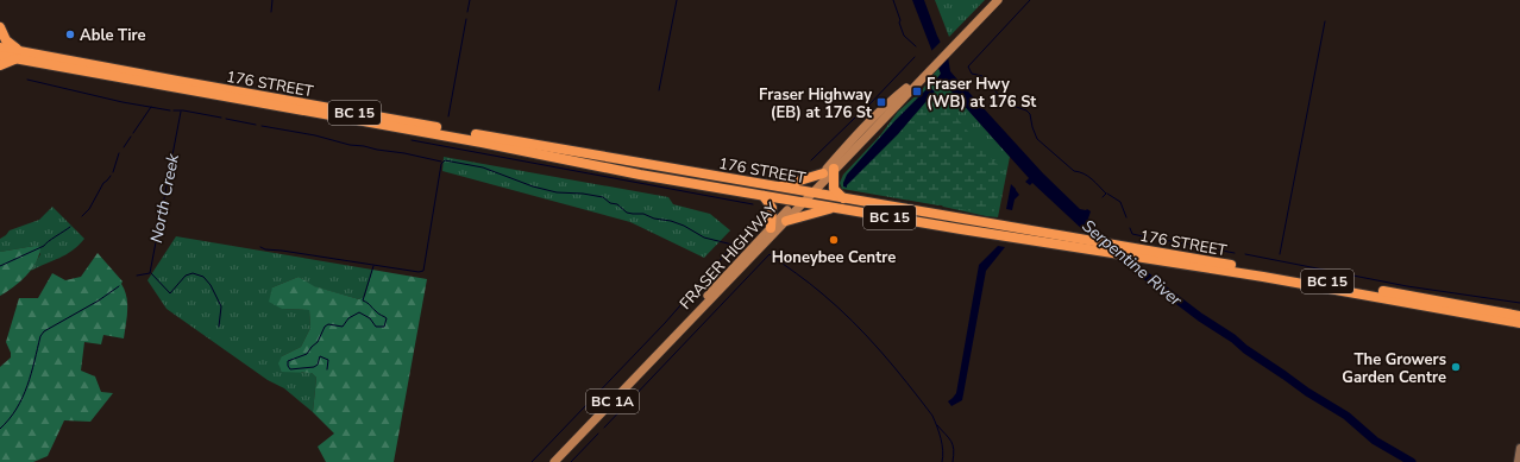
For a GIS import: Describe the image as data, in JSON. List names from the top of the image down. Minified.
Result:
{"streets":{"highway":["176 STREET","BC 15"],"main road":["FRASER HIGHWAY","BC 1A"]},"crossings":[["176 STREET","BC 15"],["176 STREET","FRASER HIGHWAY"]],"water":["North Creek","Serpentine River"],"places":{"other":["Able Tire","Honeybee Centre","The Growers Garden Centre"],"transit":["Fraser Hwy (WB) at 176 St","Fraser Highway (EB) at 176 St"]}}
